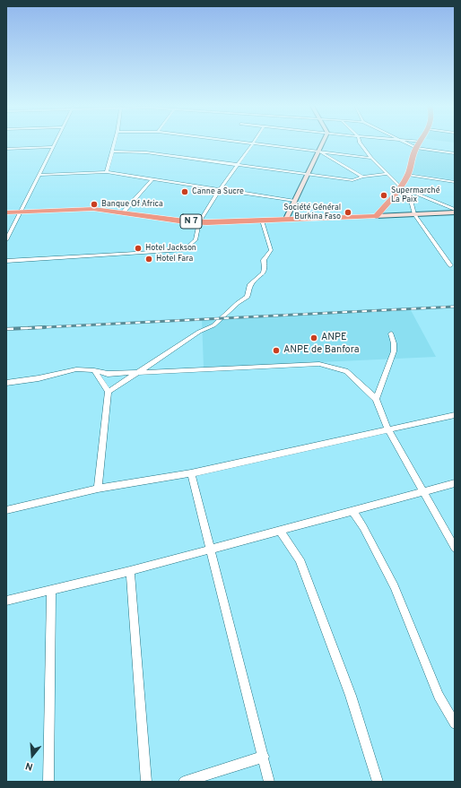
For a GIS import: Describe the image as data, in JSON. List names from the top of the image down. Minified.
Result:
{"streets":{"highway":["N 7"]},"places":["Canne a Sucre","Supermarché La Paix","Banque Of Africa","Société Général Burkina Faso","Hotel Jackson","Hotel Fara","ANPE","ANPE de Banfora"],"north":"bottom"}
